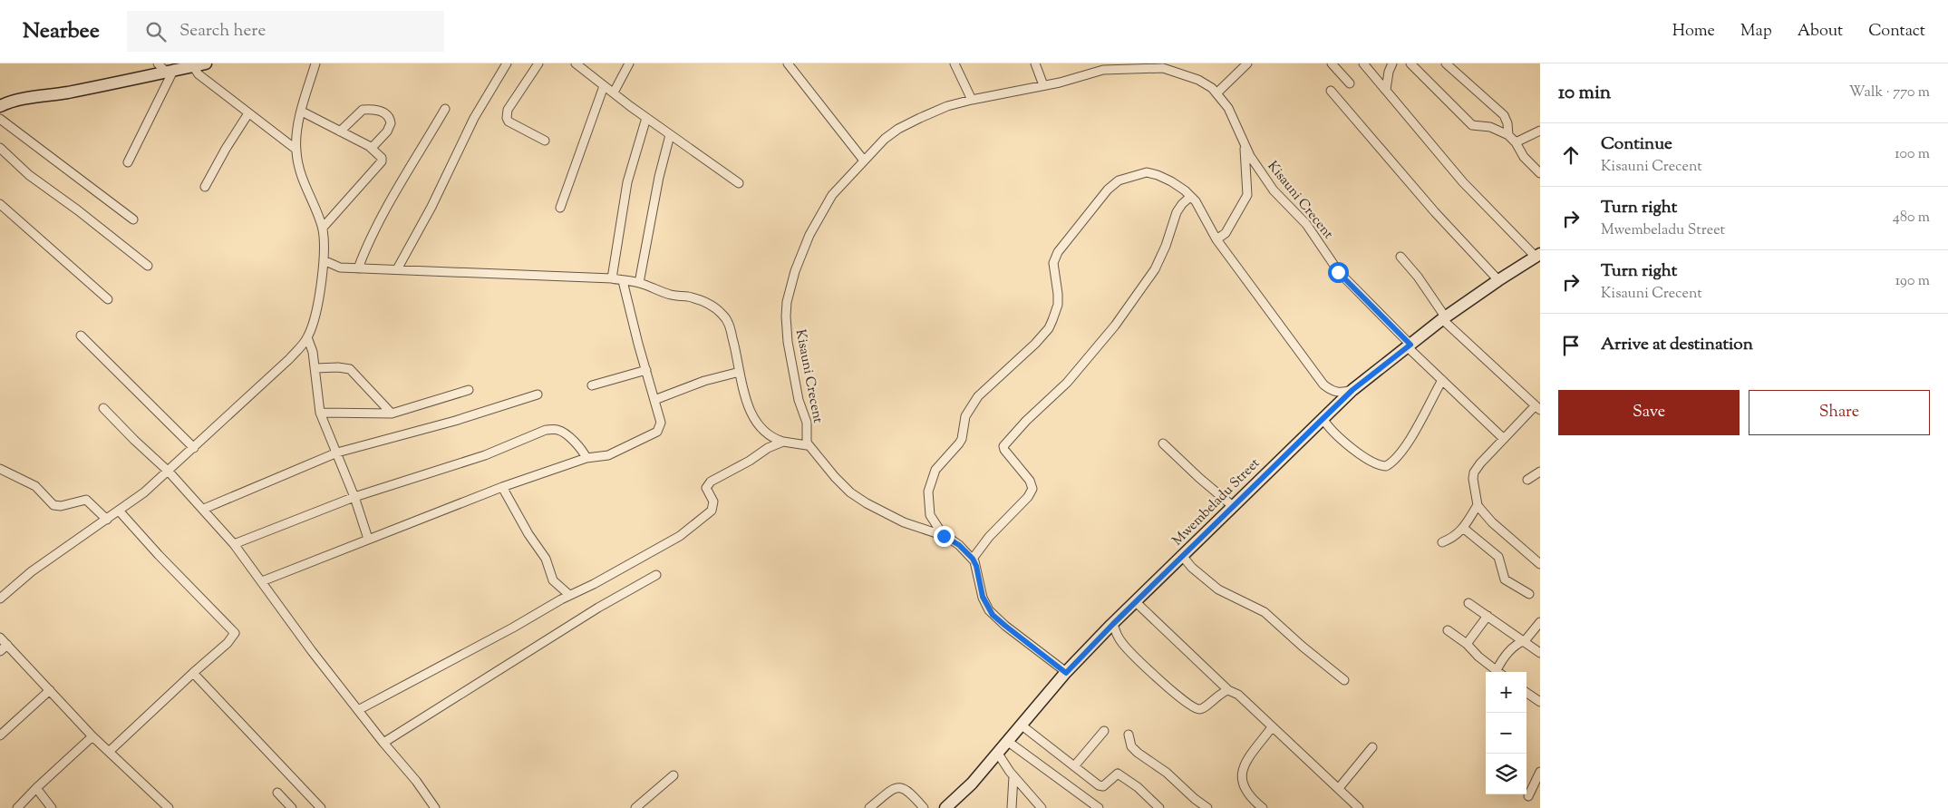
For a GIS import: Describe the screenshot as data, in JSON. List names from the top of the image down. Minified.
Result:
{"streets":{"street":["Kisauni Crecent","Mwembeladu Street"]},"crossings":[["Kisauni Crecent","Mwembeladu Street"]],"page":{"header":"Nearbee","search":"Search here","nav":["Home","Map","About","Contact"],"heading":["10 min","Walk · 770 m"],"list":[["Continue","Kisauni Crecent","100 m"],["Turn right","Mwembeladu Street","480 m"],["Turn right","Kisauni Crecent","190 m"],"Arrive at destination"],"buttons":["Save","Share"],"map_buttons":["+","−"]}}
